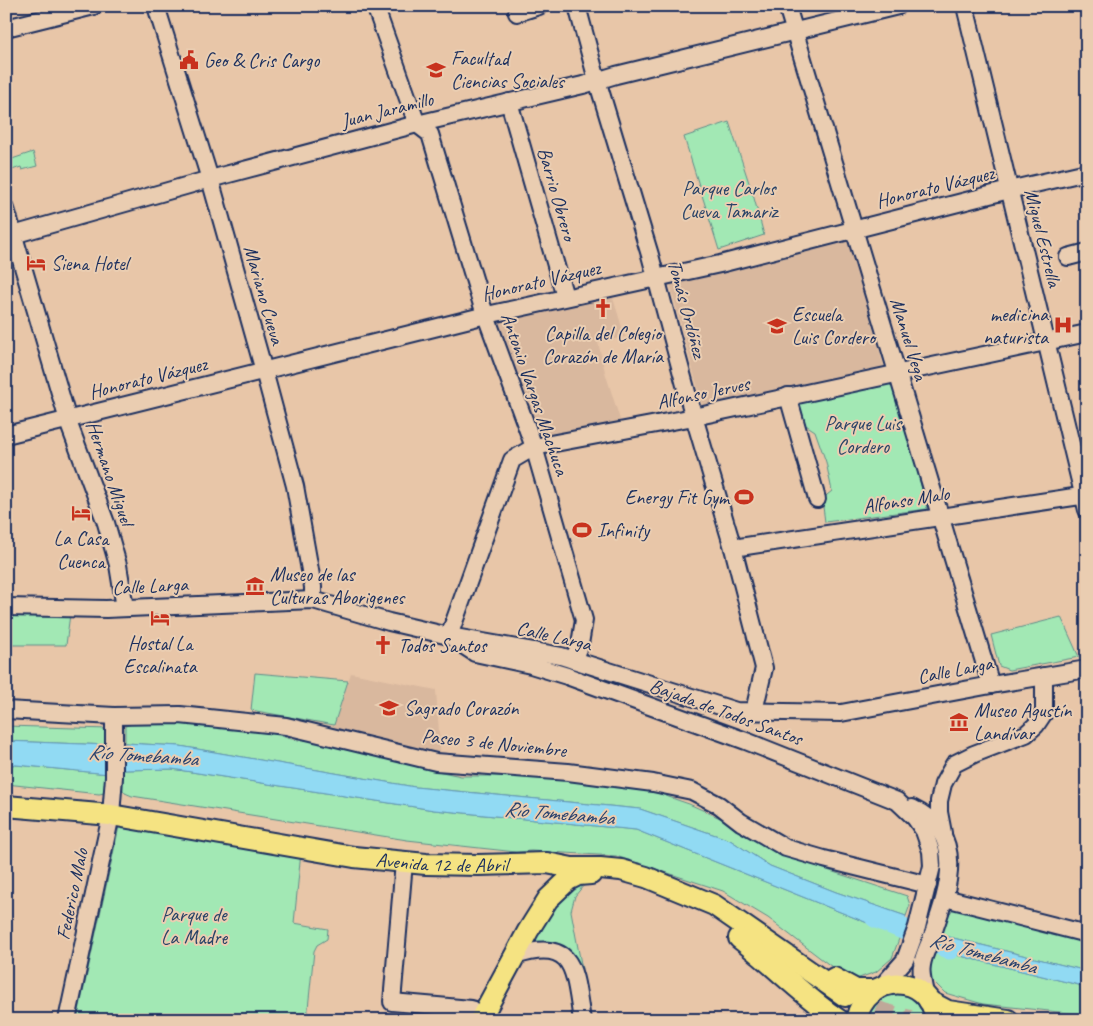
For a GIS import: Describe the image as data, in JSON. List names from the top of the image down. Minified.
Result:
{"streets":{"main road":["Avenida 12 de Abril"],"street":["Juan Jaramillo","Honorato Vázquez","Barrio Obrero","Miguel Estrella","Mariano Cueva","Tomás Ordóñez","Manuel Vega","Alfonso Jerves","Antonio Vargas Machuca","Hermano Miguel","Alfonso Malo","Calle Larga","Bajada de Todos Santos","Paseo 3 de Noviembre","Federico Malo"]},"crossings":[["Juan Jaramillo","Barrio Obrero"],["Juan Jaramillo","Mariano Cueva"],["Juan Jaramillo","Tomás Ordóñez"],["Juan Jaramillo","Manuel Vega"],["Juan Jaramillo","Antonio Vargas Machuca"],["Juan Jaramillo","Hermano Miguel"],["Honorato Vázquez","Barrio Obrero"],["Honorato Vázquez","Miguel Estrella"],["Honorato Vázquez","Mariano Cueva"],["Honorato Vázquez","Tomás Ordóñez"],["Honorato Vázquez","Manuel Vega"],["Honorato Vázquez","Antonio Vargas Machuca"],["Honorato Vázquez","Hermano Miguel"],["Miguel Estrella","Alfonso Jerves"],["Miguel Estrella","Alfonso Malo"],["Mariano Cueva","Calle Larga"],["Tomás Ordóñez","Alfonso Jerves"],["Tomás Ordóñez","Alfonso Malo"],["Tomás Ordóñez","Calle Larga"],["Manuel Vega","Alfonso Jerves"],["Manuel Vega","Alfonso Malo"],["Manuel Vega","Calle Larga"],["Alfonso Jerves","Antonio Vargas Machuca"],["Alfonso Jerves","Calle Larga"],["Alfonso Jerves","Bajada de Todos Santos"],["Antonio Vargas Machuca","Calle Larga"],["Hermano Miguel","Calle Larga"],["Calle Larga","Bajada de Todos Santos"],["Bajada de Todos Santos","Paseo 3 de Noviembre"],["Paseo 3 de Noviembre","Federico Malo"],["Avenida 12 de Abril","Federico Malo"]],"water":["Río Tomebamba"],"parks":["Parque Carlos Cueva Tamariz","Parque Luis Cordero","Parque de La Madre"],"places":{"public building":["Geo & Cris Cargo"],"school or university":["Facultad Ciencias Sociales","Escuela Luis Cordero","Sagrado Corazón"],"hotel":["Siena Hotel","La Casa Cuenca","Hostal La Escalinata"],"church":["Capilla del Colegio Corazón de María","Todos Santos"],"hospital":["medicina naturista"],"sports":["Energy Fit Gym","Infinity"],"museum":["Museo de las Culturas Aborigenes","Museo Agustín Landívar"]}}
